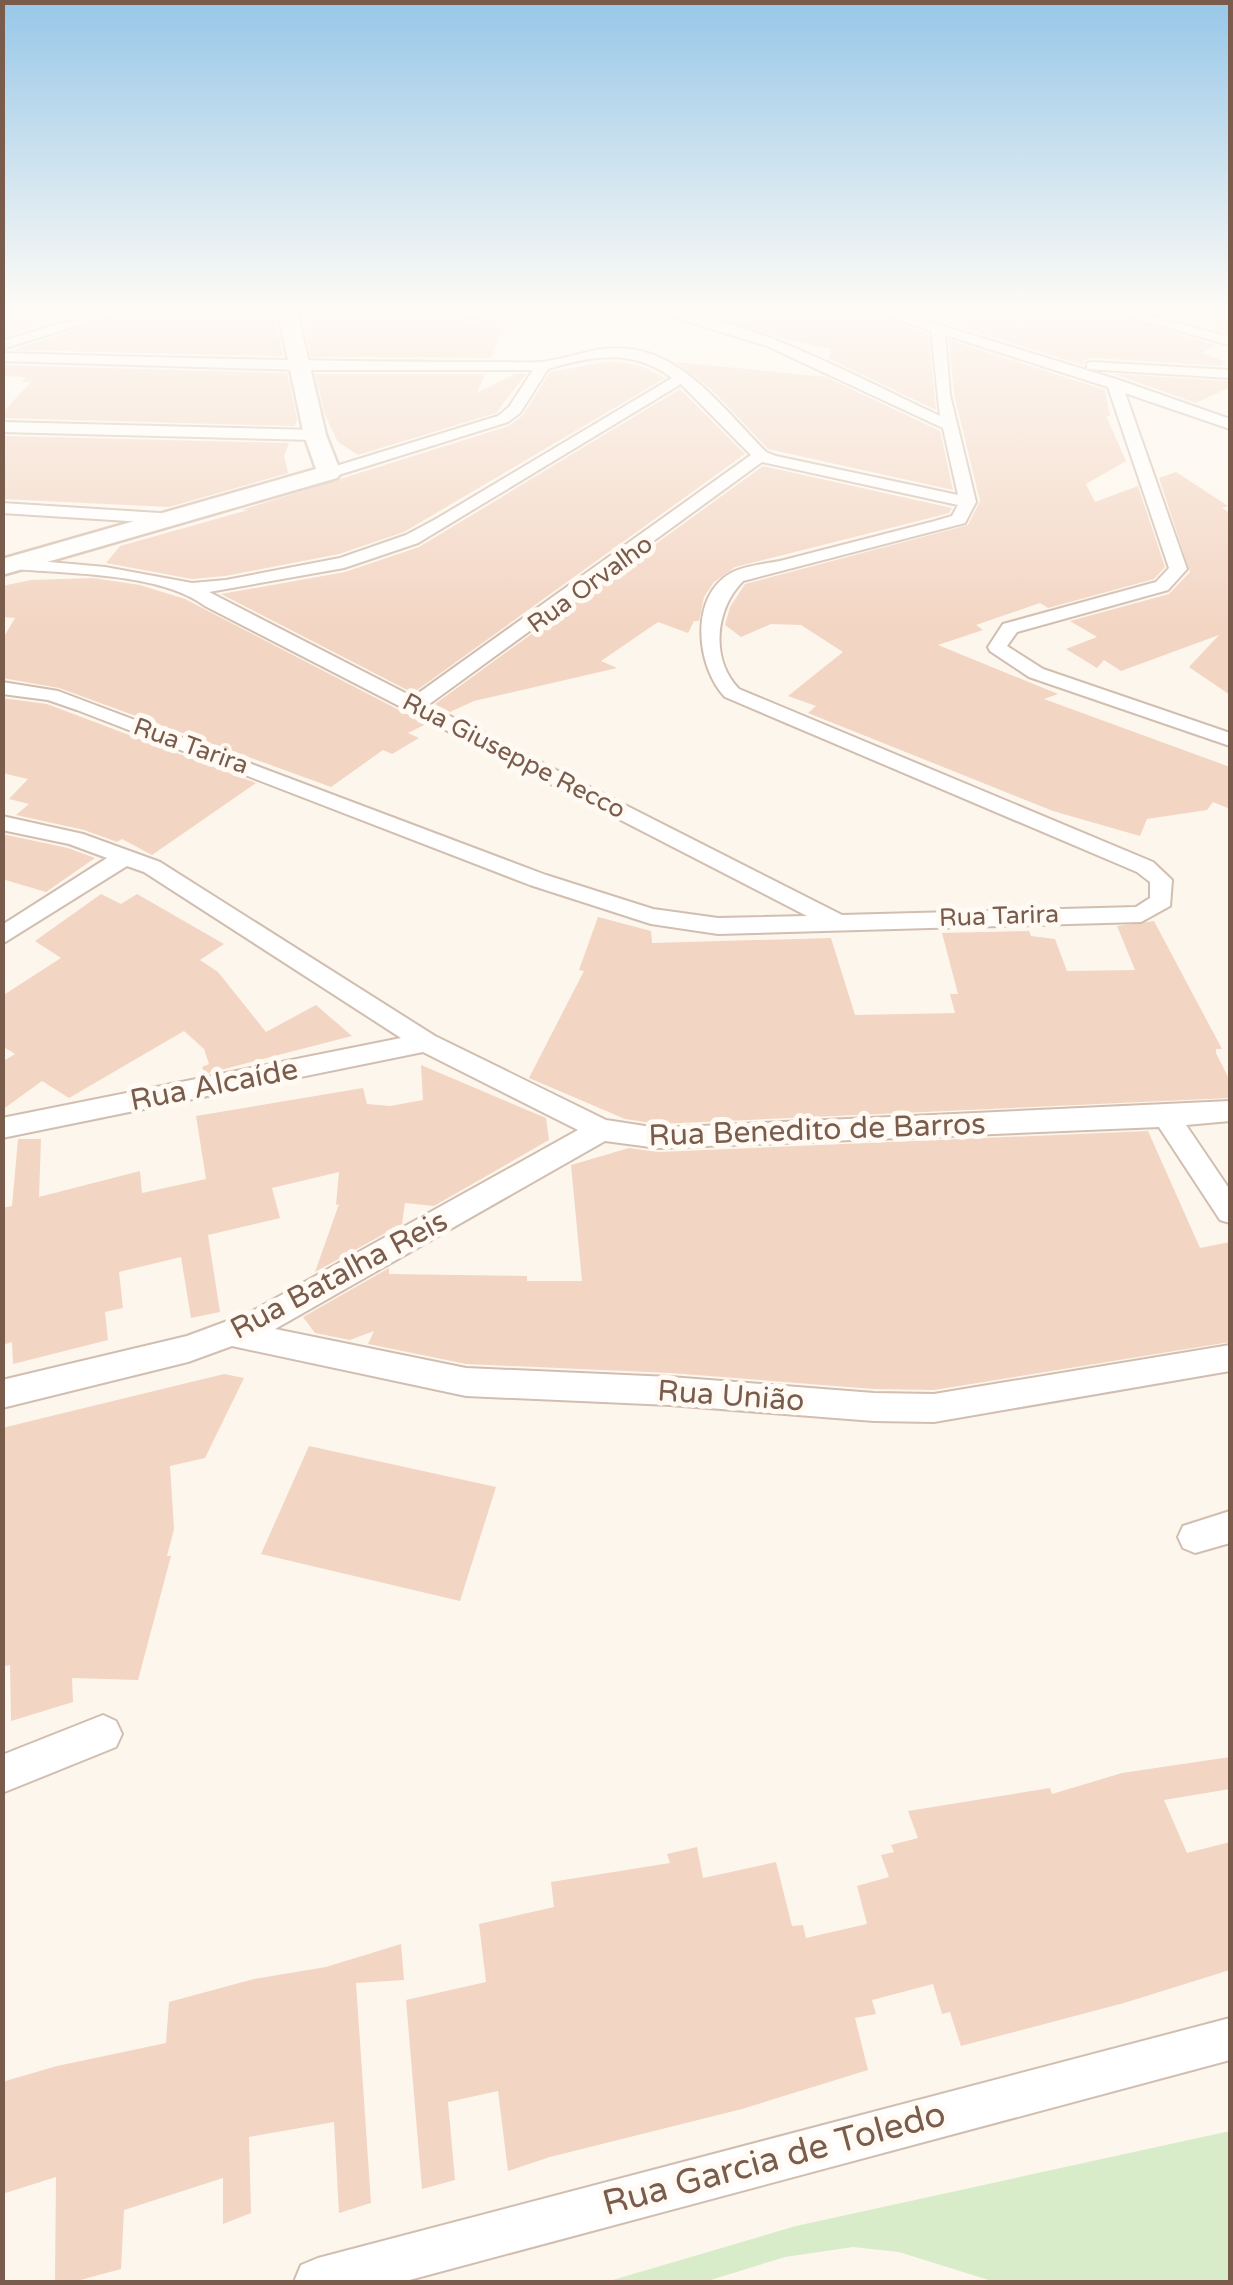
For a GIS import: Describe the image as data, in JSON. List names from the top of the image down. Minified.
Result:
{"streets":{"street":["Rua Orvalho","Rua Tarira","Rua Giuseppe Recco","Rua Alcaíde","Rua Benedito de Barros","Rua Batalha Reis","Rua União","Rua Garcia de Toledo"]},"crossings":[["Rua Orvalho","Rua Giuseppe Recco"],["Rua Tarira","Rua Giuseppe Recco"],["Rua Alcaíde","Rua Benedito de Barros"],["Rua Benedito de Barros","Rua Batalha Reis"],["Rua Batalha Reis","Rua União"]]}
